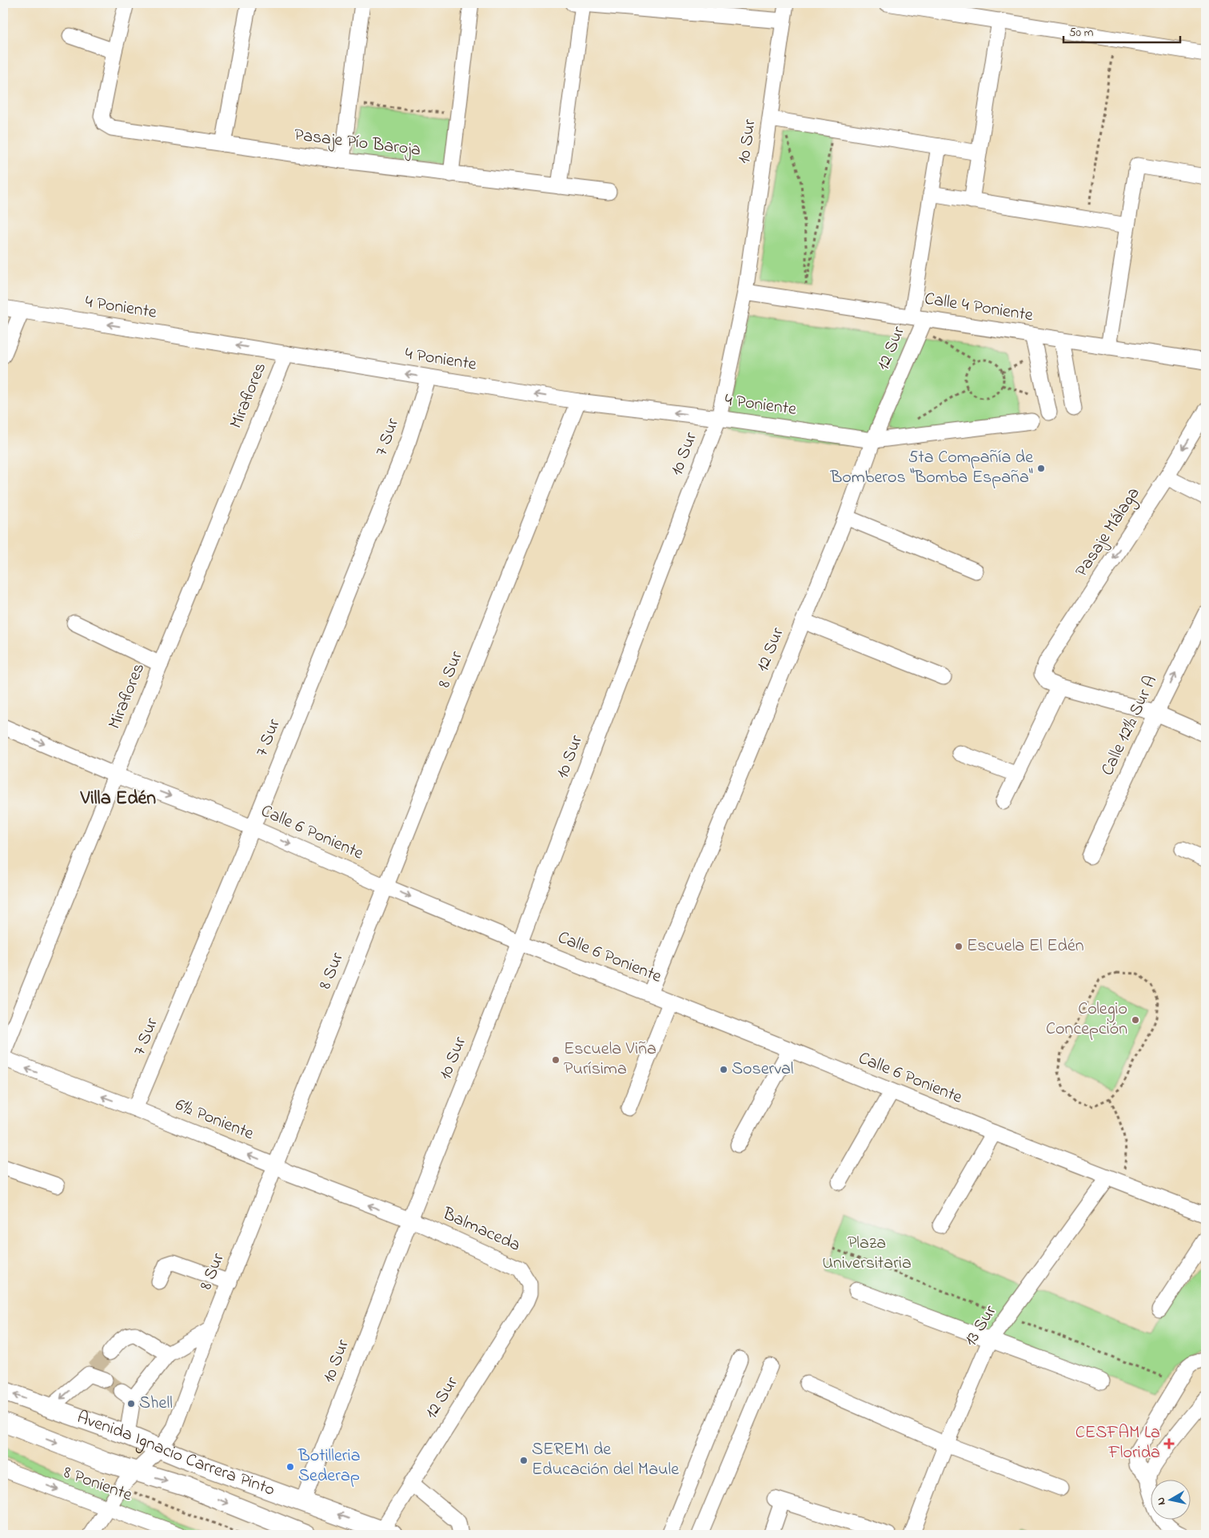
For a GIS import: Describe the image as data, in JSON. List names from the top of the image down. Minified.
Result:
{"streets":{"main road":["Avenida Ignacio Carrera Pinto"],"street":["10 Sur","Pasaje Pío Baroja","4 Poniente","Calle 4 Poniente","12 Sur","Miraflores","7 Sur","Pasaje Málaga","8 Sur","Calle 12½ Sur A","Calle 6 Poniente","6½ Poniente","Balmaceda","13 Sur","8 Poniente"]},"crossings":[["10 Sur","4 Poniente"],["10 Sur","Calle 4 Poniente"],["10 Sur","Calle 6 Poniente"],["10 Sur","6½ Poniente"],["10 Sur","Balmaceda"],["10 Sur","Avenida Ignacio Carrera Pinto"],["4 Poniente","12 Sur"],["4 Poniente","Miraflores"],["4 Poniente","7 Sur"],["4 Poniente","8 Sur"],["Calle 4 Poniente","12 Sur"],["12 Sur","Calle 6 Poniente"],["12 Sur","Balmaceda"],["12 Sur","Avenida Ignacio Carrera Pinto"],["Miraflores","Calle 6 Poniente"],["7 Sur","Calle 6 Poniente"],["7 Sur","6½ Poniente"],["8 Sur","Calle 6 Poniente"],["8 Sur","6½ Poniente"],["8 Sur","Avenida Ignacio Carrera Pinto"],["8 Sur","8 Poniente"],["Calle 6 Poniente","13 Sur"],["6½ Poniente","Balmaceda"]],"one_way":["4 Poniente","Calle 12½ Sur A","Calle 6 Poniente","6½ Poniente","8 Poniente"],"districts":["Villa Edén"],"parks":["Plaza Universitaria"],"places":{"other":["5ta Compañía de Bomberos \"Bomba España\"","Escuela El Edén","Colegio Concepción","Escuela Viña Purísima","Soserval","Shell","SEREMI de Educación del Maule","Botilleria Sederap"],"health":["CESFAM La Florida"]},"scale_bar":"50 m","north":"left"}
